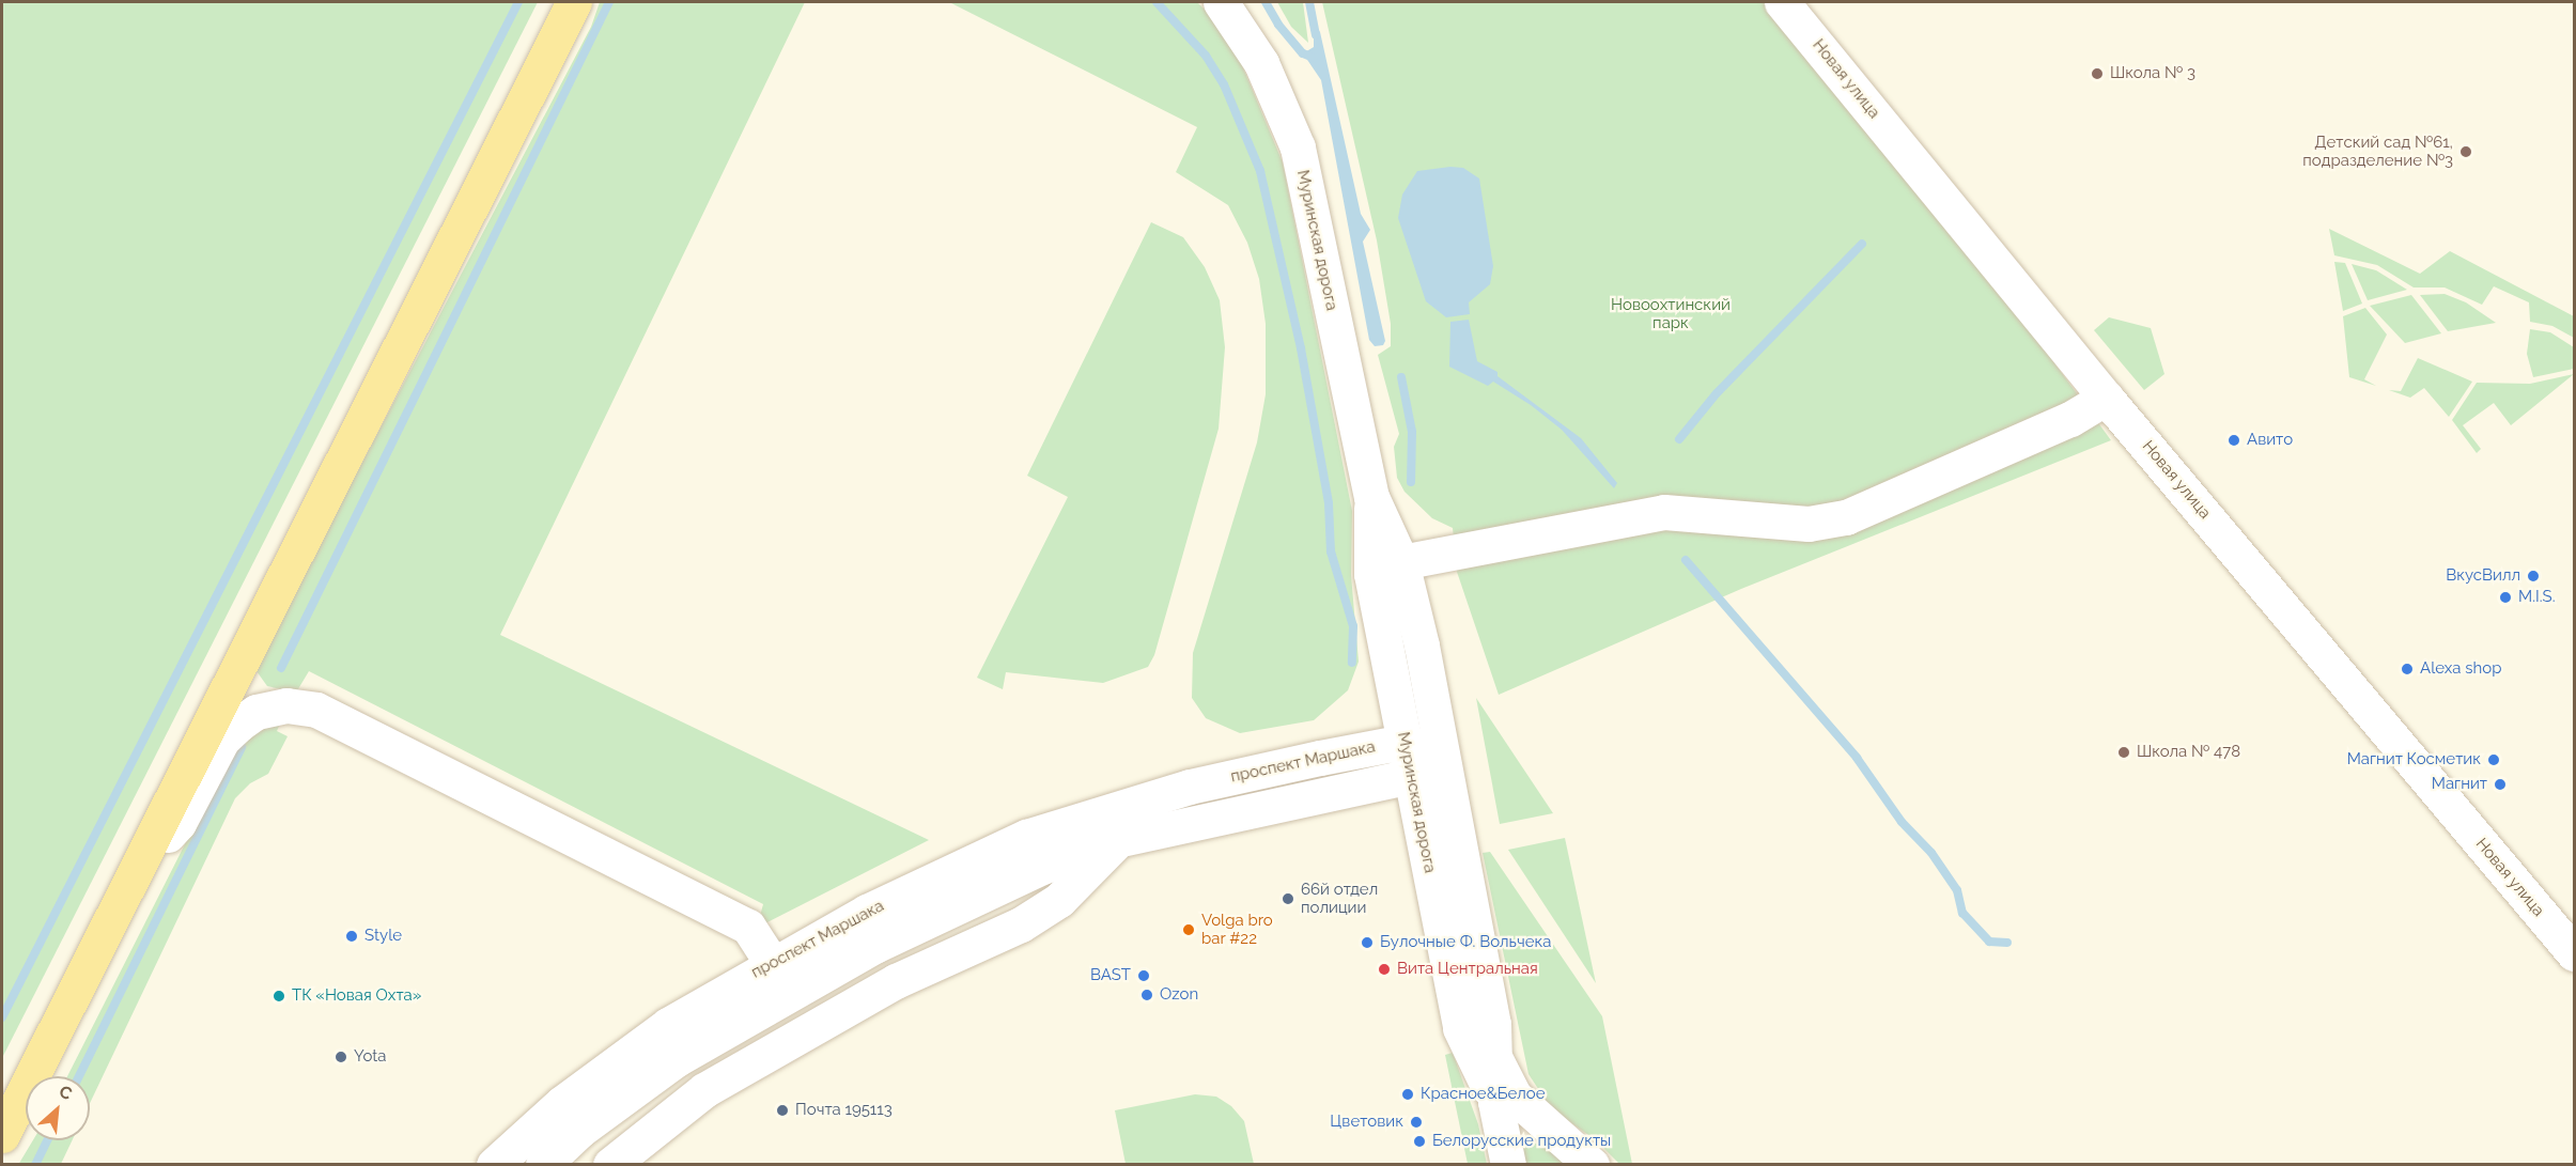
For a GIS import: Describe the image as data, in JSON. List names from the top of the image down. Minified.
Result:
{"streets":{"street":["Новая улица","Муринская дорога","проспект Маршака"]},"crossings":[["Муринская дорога","проспект Маршака"]],"parks":["Новоохтинский парк"],"places":["Школа № 3","Детский сад №61, подразделение №3","Авито","ВкусВилл","M.I.S.","Alexa shop","Школа № 478","Магнит Косметик","Магнит","66й отдел полиции","Volga bro bar #22","Style","Булочные Ф. Вольчека","Вита Центральная","BAST","Ozon","ТК «Новая Охта»","Yota","Красное&Белое","Почта 195113","Цветовик","Белорусские продукты"],"north":"top right"}
